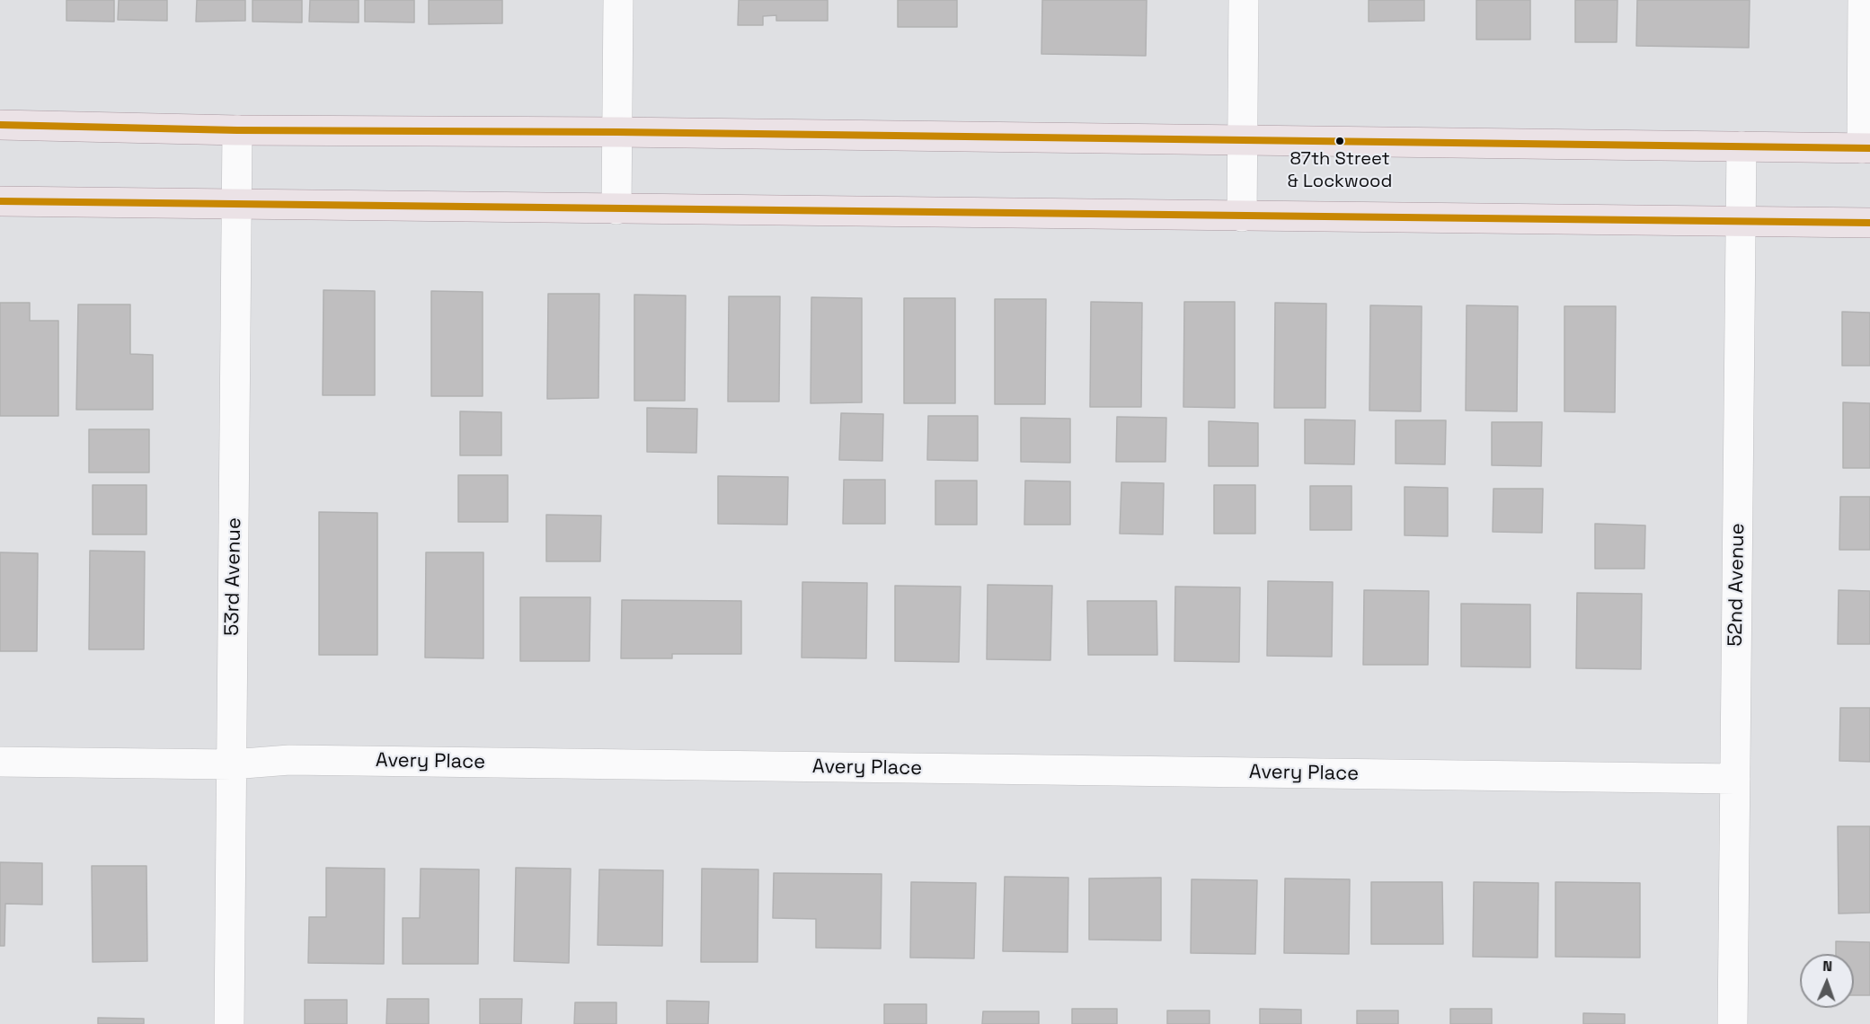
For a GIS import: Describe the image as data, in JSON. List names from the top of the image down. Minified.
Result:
{"streets":{"street":["53rd Avenue","52nd Avenue","Avery Place"]},"crossings":[["53rd Avenue","Avery Place"],["52nd Avenue","Avery Place"]],"places":["87th Street & Lockwood"],"north":"top"}
